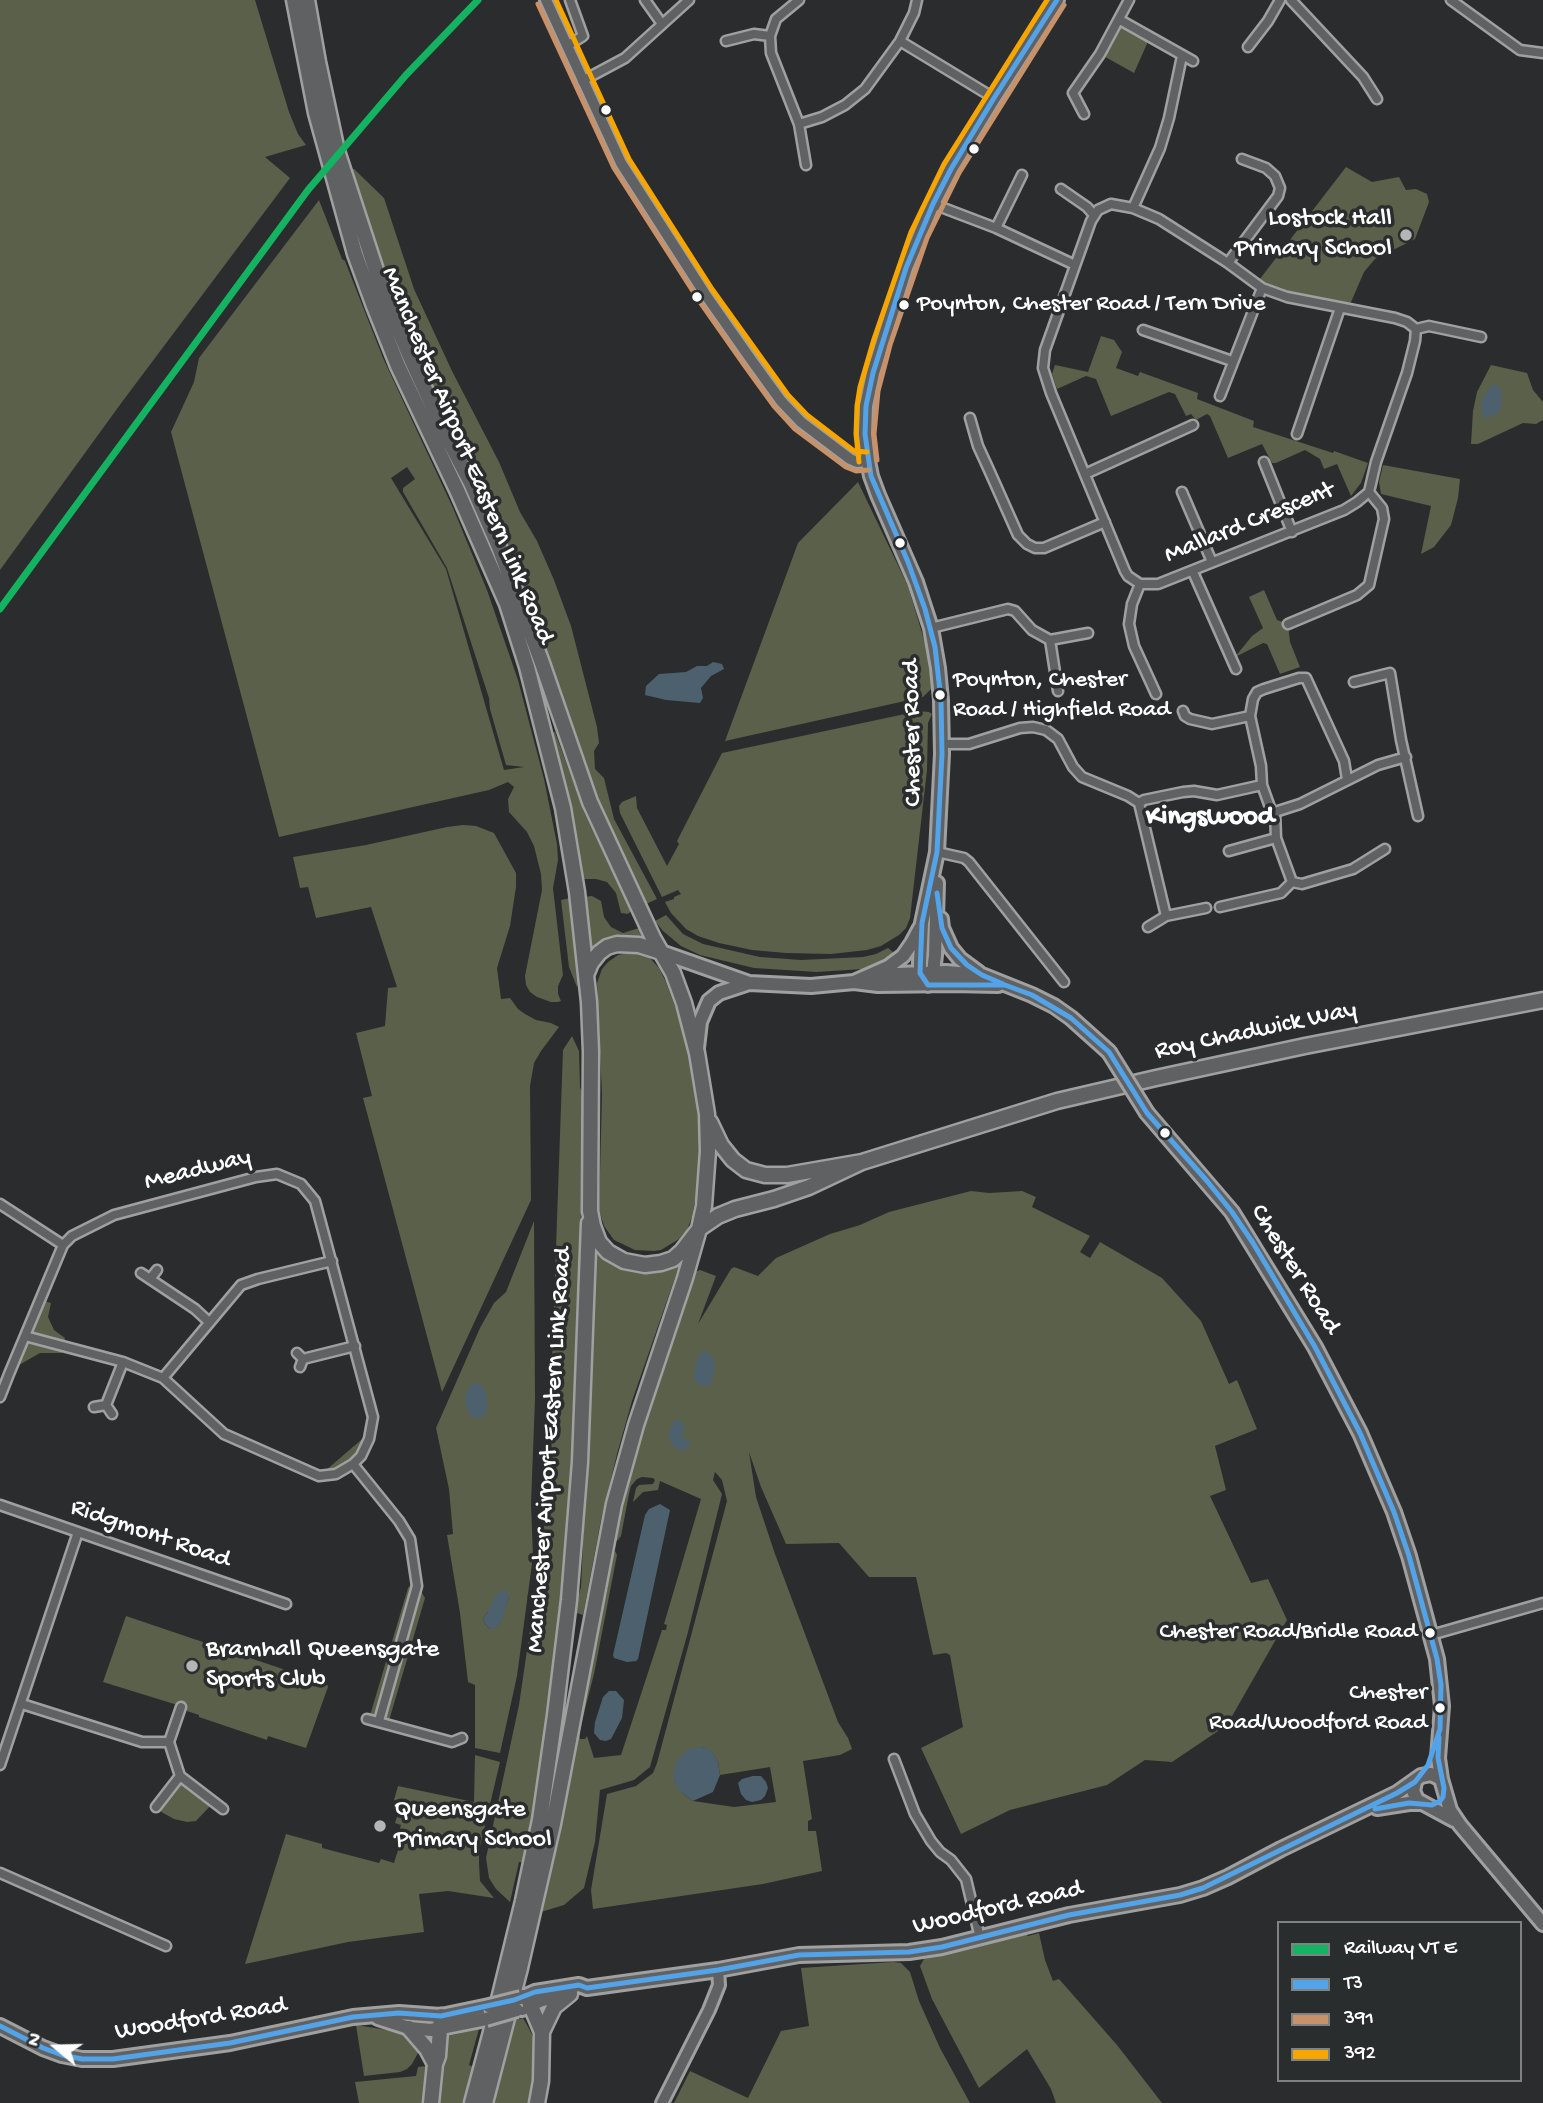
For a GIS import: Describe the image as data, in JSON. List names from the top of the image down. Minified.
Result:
{"streets":{"highway":["Manchester Airport Eastern Link Road","Roy Chadwick Way"],"main road":["Chester Road","Woodford Road"],"street":["Mallard Crescent","Meadway","Ridgmont Road"]},"crossings":[["Manchester Airport Eastern Link Road","Chester Road"],["Manchester Airport Eastern Link Road","Roy Chadwick Way"],["Chester Road","Woodford Road"]],"districts":["Kingswood"],"places":["Lostock Hall Primary School","Poynton, Chester Road / Tern Drive","Poynton, Chester Road / Highfield Road","Chester Road/Bridle Road","Bramhall Queensgate Sports Club","Chester Road/Woodford Road","Queensgate Primary School"],"lines":["transit line T3","transit line 392","transit line 391"],"legend":["Railway VT E","T3","391","392"],"north":"left"}
